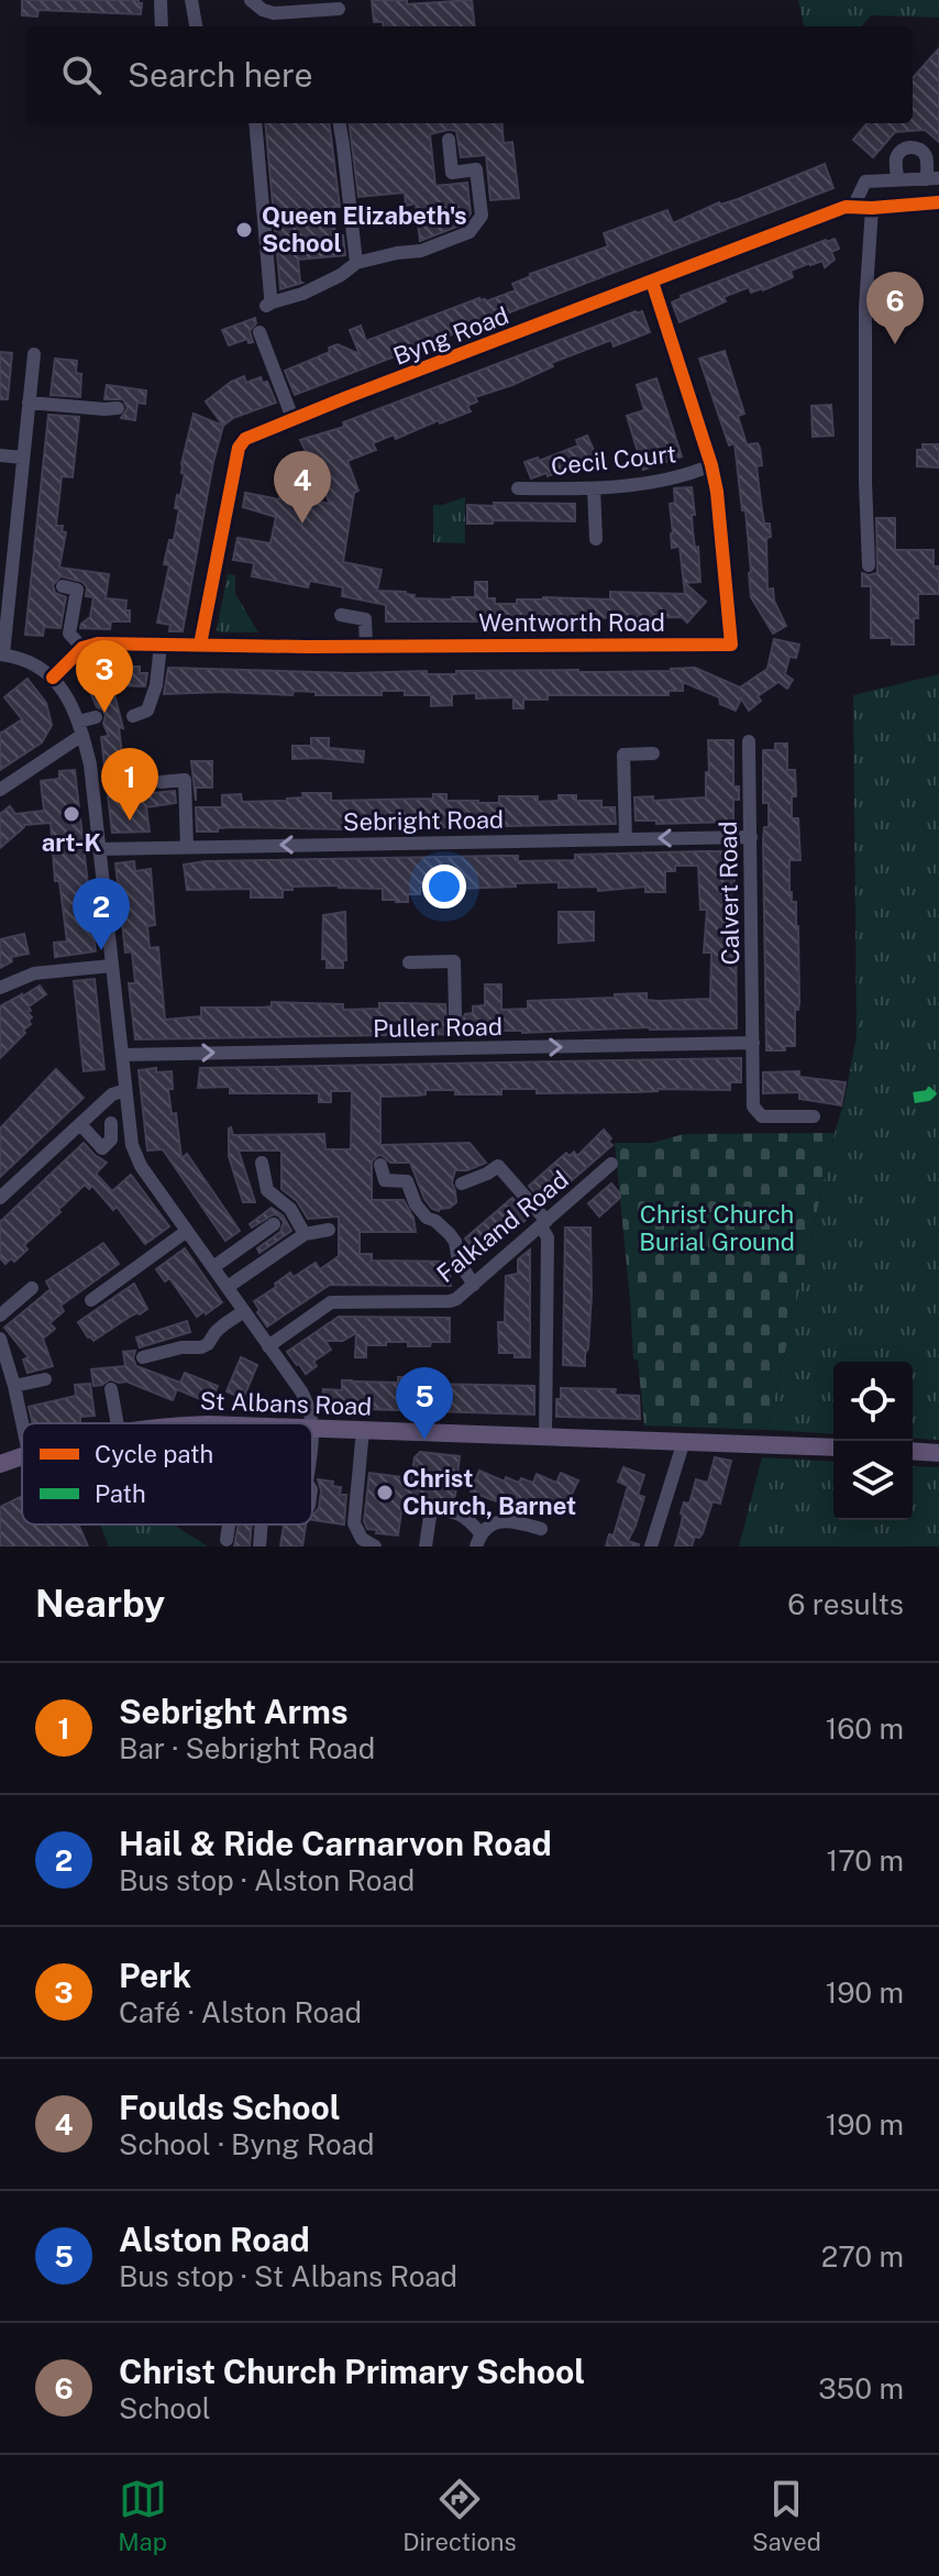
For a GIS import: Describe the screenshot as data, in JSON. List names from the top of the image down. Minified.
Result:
{"streets":{"main road":["St Albans Road"],"street":["Byng Road","Cecil Court","Wentworth Road","Sebright Road","Calvert Road","Puller Road","Falkland Road"]},"crossings":[["Byng Road","Wentworth Road"],["Cecil Court","Wentworth Road"],["Sebright Road","Calvert Road"],["Calvert Road","Puller Road"]],"one_way":["Sebright Road","Puller Road"],"parks":["Christ Church Burial Ground"],"places":["Queen Elizabeth's School","art-K","Christ Church, Barnet"],"legend":["Cycle path","Path"],"page":{"search":"Search here","pins":["6","4","3","1","2","5"],"heading":["Nearby","6 results"],"list":[{"mark":"1","name":"Sebright Arms","note":"Bar · Sebright Road","value":"160 m"},{"mark":"2","name":"Hail & Ride Carnarvon Road","note":"Bus stop · Alston Road","value":"170 m"},{"mark":"3","name":"Perk","note":"Café · Alston Road","value":"190 m"},{"mark":"4","name":"Foulds School","note":"School · Byng Road","value":"190 m"},{"mark":"5","name":"Alston Road","note":"Bus stop · St Albans Road","value":"270 m"},{"mark":"6","name":"Christ Church Primary School","note":"School","value":"350 m"}],"nav":["Map","Directions","Saved"]}}
